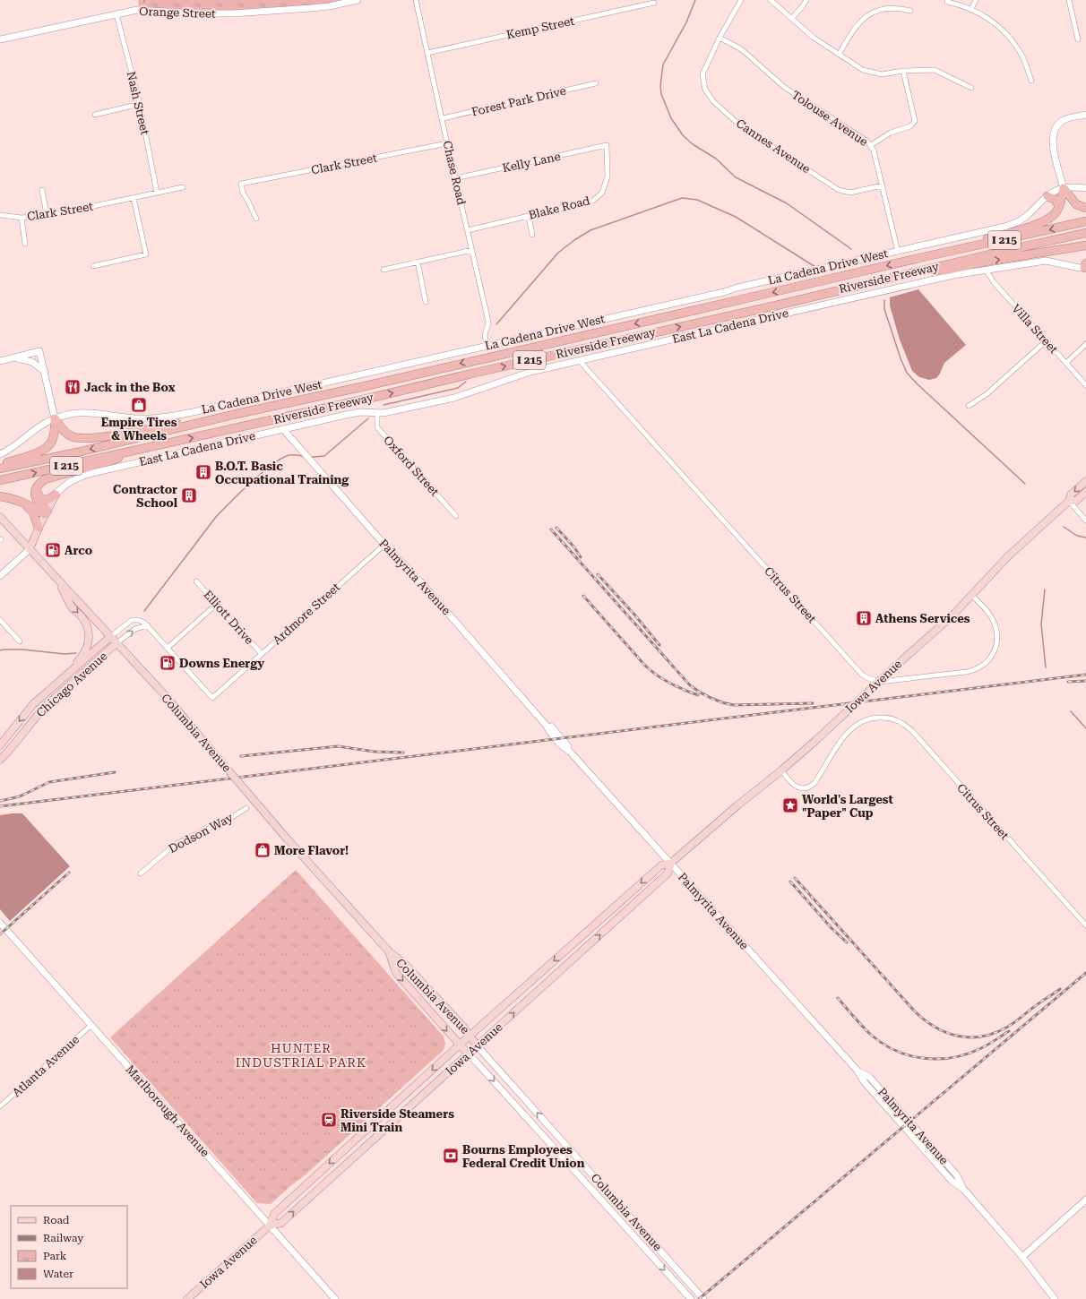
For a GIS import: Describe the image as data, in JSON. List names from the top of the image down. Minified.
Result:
{"streets":{"highway":["I 215","Riverside Freeway"],"main road":["East La Cadena Drive","Chicago Avenue","Iowa Avenue","Columbia Avenue"],"street":["Orange Street","Kemp Street","Forest Park Drive","Nash Street","Tolouse Avenue","Cannes Avenue","Kelly Lane","Clark Street","Chase Road","Blake Road","La Cadena Drive West","Villa Street","Oxford Street","Palmyrita Avenue","Citrus Street","Ardmore Street","Elliott Drive","Dodson Way","Atlanta Avenue","Marlborough Avenue"]},"crossings":[["Orange Street","Nash Street"],["Kemp Street","Chase Road"],["Forest Park Drive","Chase Road"],["Nash Street","Clark Street"],["Tolouse Avenue","Cannes Avenue"],["Tolouse Avenue","La Cadena Drive West"],["Kelly Lane","Chase Road"],["Kelly Lane","Blake Road"],["Clark Street","Chase Road"],["Chase Road","Blake Road"],["Chase Road","La Cadena Drive West"],["East La Cadena Drive","Villa Street"],["East La Cadena Drive","Oxford Street"],["East La Cadena Drive","Palmyrita Avenue"],["East La Cadena Drive","Citrus Street"],["East La Cadena Drive","Columbia Avenue"],["Palmyrita Avenue","Ardmore Street"],["Palmyrita Avenue","Iowa Avenue"],["Citrus Street","Iowa Avenue"],["Ardmore Street","Elliott Drive"],["Chicago Avenue","Columbia Avenue"],["Iowa Avenue","Columbia Avenue"],["Iowa Avenue","Marlborough Avenue"],["Atlanta Avenue","Marlborough Avenue"]],"districts":["HUNTER INDUSTRIAL PARK"],"places":{"restaurant":["Jack in the Box"],"shop":["Empire Tires & Wheels","More Flavor!"],"building":["B.O.T. Basic Occupational Training","Contractor School","Athens Services"],"fuel station":["Arco","Downs Energy"],"place":["World's Largest \"Paper\" Cup"],"station":["Riverside Steamers Mini Train"],"bank":["Bourns Employees Federal Credit Union"]},"legend":["Road","Railway","Park","Water"]}
